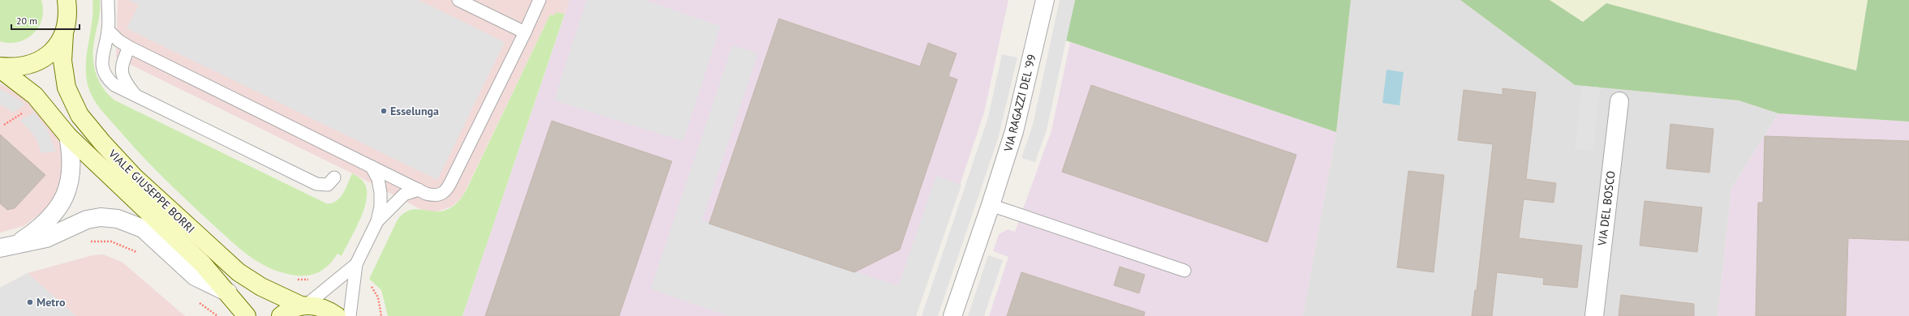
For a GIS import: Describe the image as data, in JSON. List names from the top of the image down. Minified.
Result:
{"streets":{"main road":["VIALE GIUSEPPE BORRI"],"street":["VIA RAGAZZI DEL '99","VIA DEL BOSCO"]},"places":["Esselunga","Metro"],"scale_bar":"20 m"}
